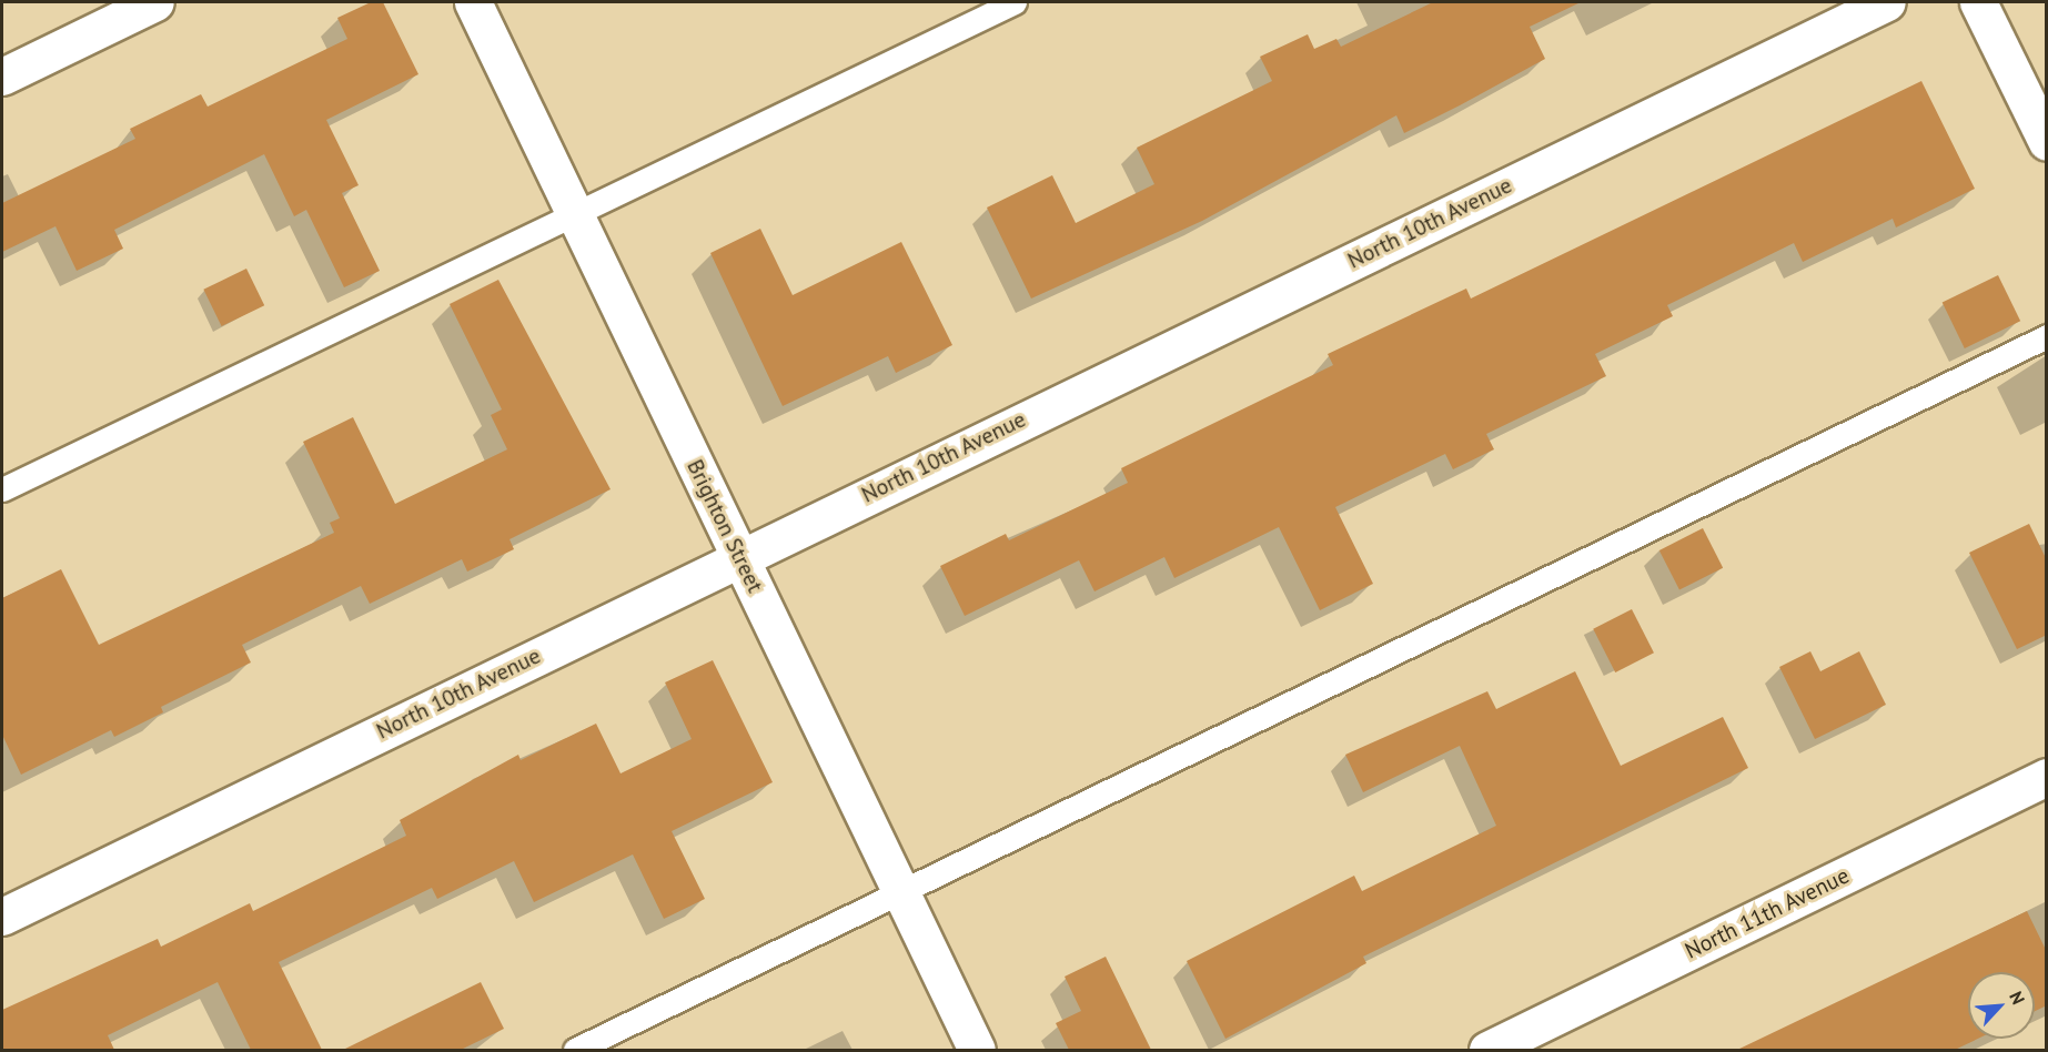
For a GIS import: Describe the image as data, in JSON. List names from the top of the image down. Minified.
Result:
{"streets":{"street":["North 10th Avenue","Brighton Street","North 11th Avenue"]},"crossings":[["North 10th Avenue","Brighton Street"]],"north":"top right"}
